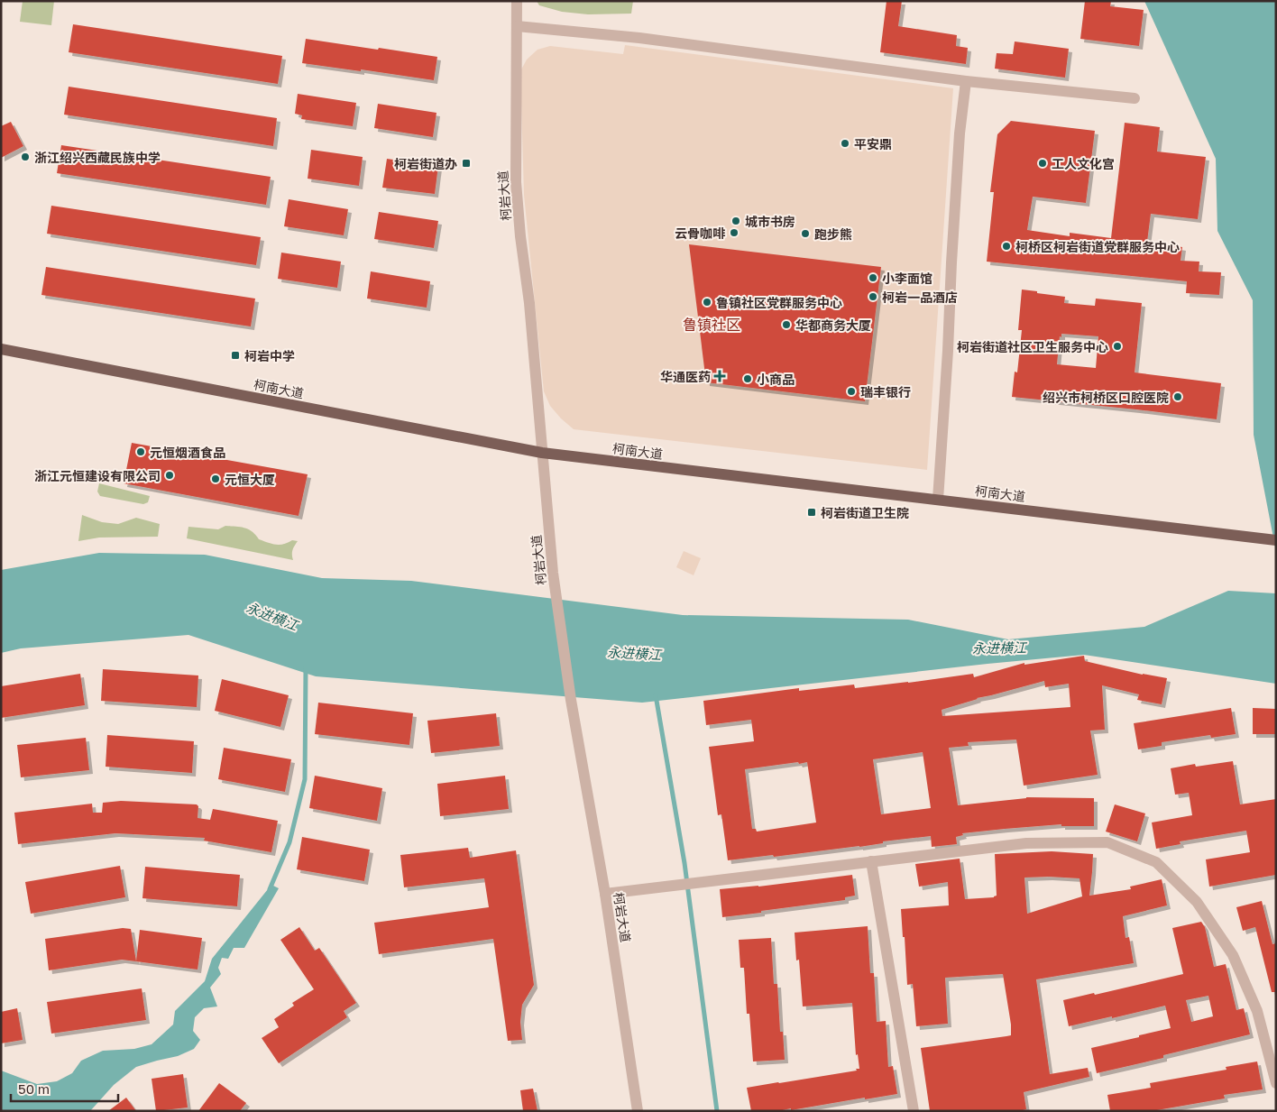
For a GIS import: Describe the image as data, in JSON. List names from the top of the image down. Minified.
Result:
{"streets":{"main road":["柯南大道"],"street":["柯岩大道"]},"crossings":[["柯岩大道","柯南大道"]],"districts":["鲁镇社区"],"water":["永进横江"],"places":{"other":["平安鼎","浙江绍兴西藏民族中学","工人文化宫","城市书房","云骨咖啡","跑步熊","柯桥区柯岩街道党群服务中心","小李面馆","柯岩一品酒店","鲁镇社区党群服务中心","华都商务大厦","柯岩街道社区卫生服务中心","小商品","瑞丰银行","绍兴市柯桥区口腔医院","元恒烟酒食品","浙江元恒建设有限公司","元恒大厦"],"transit":["柯岩街道办","柯岩中学","柯岩街道卫生院"],"health":["华通医药"]},"scale_bar":"50 m"}
